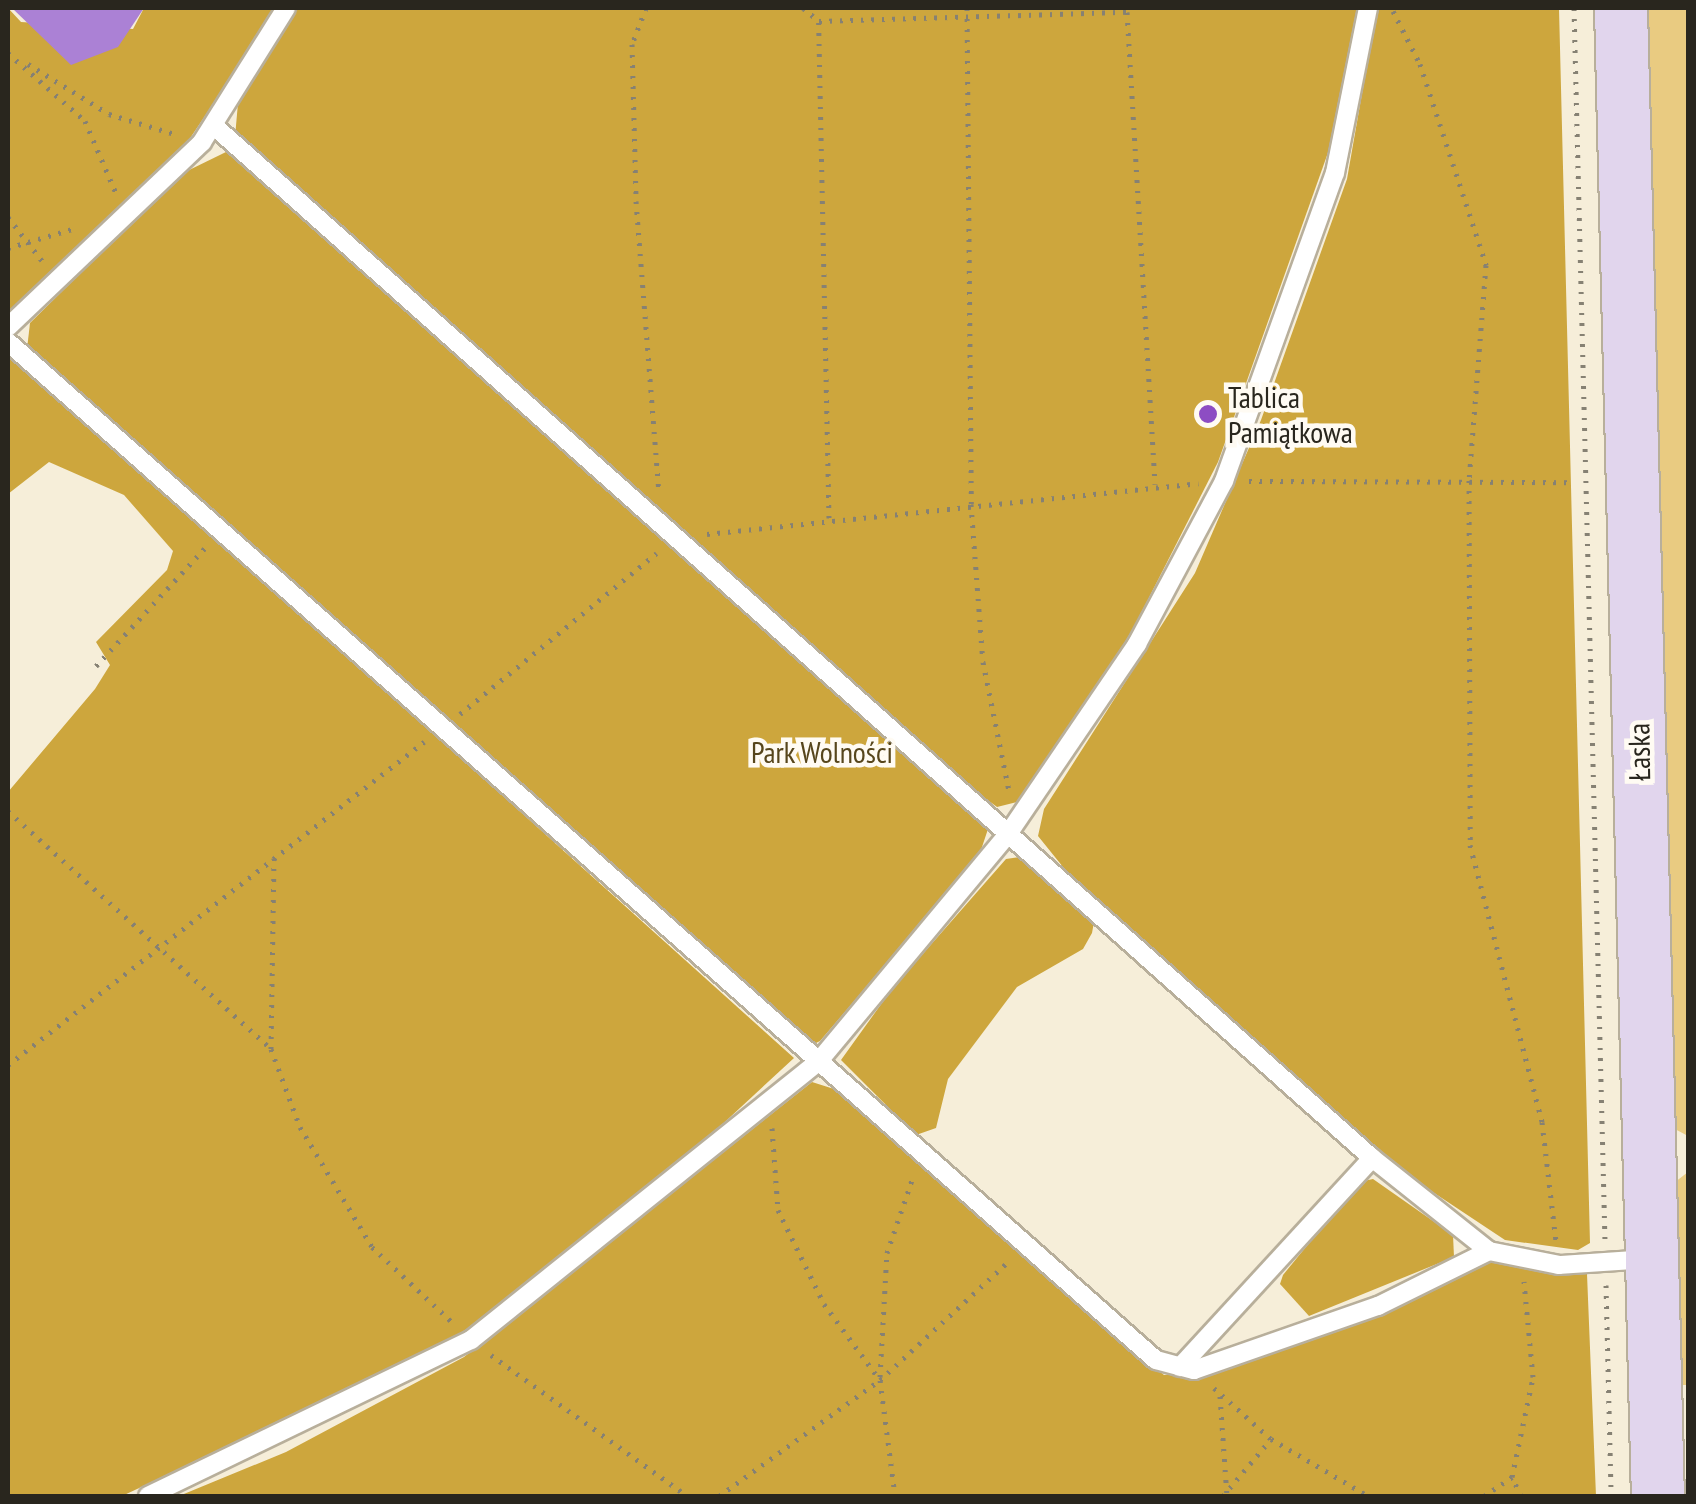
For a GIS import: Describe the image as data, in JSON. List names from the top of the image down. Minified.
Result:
{"streets":{"main road":["Łaska"]},"parks":["Park Wolności"],"places":["Tablica Pamiątkowa"]}
